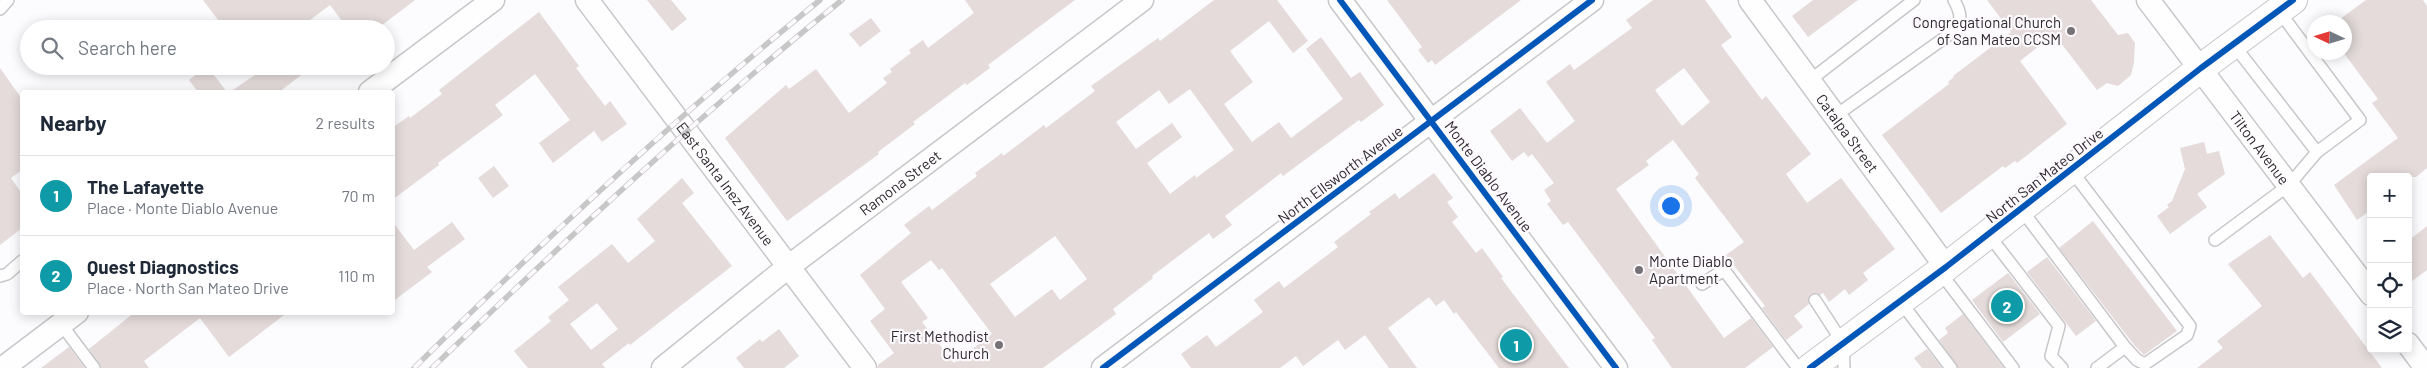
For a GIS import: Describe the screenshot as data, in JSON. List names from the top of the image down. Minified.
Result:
{"streets":{"main road":["North San Mateo Drive"],"street":["Catalpa Street","Tilton Avenue","North Ellsworth Avenue","Monte Diablo Avenue","Ramona Street","East Santa Inez Avenue"]},"crossings":[["Catalpa Street","North San Mateo Drive"],["Tilton Avenue","North San Mateo Drive"],["North Ellsworth Avenue","Monte Diablo Avenue"],["Ramona Street","East Santa Inez Avenue"]],"places":["Congregational Church of San Mateo CCSM","Monte Diablo Apartment","First Methodist Church"],"north":"left","page":{"search":"Search here","heading":["Nearby","2 results"],"list":[{"mark":"1","name":"The Lafayette","note":"Place · Monte Diablo Avenue","value":"70 m"},{"mark":"2","name":"Quest Diagnostics","note":"Place · North San Mateo Drive","value":"110 m"}],"map_buttons":["+","−"],"pins":["2","1"]}}
